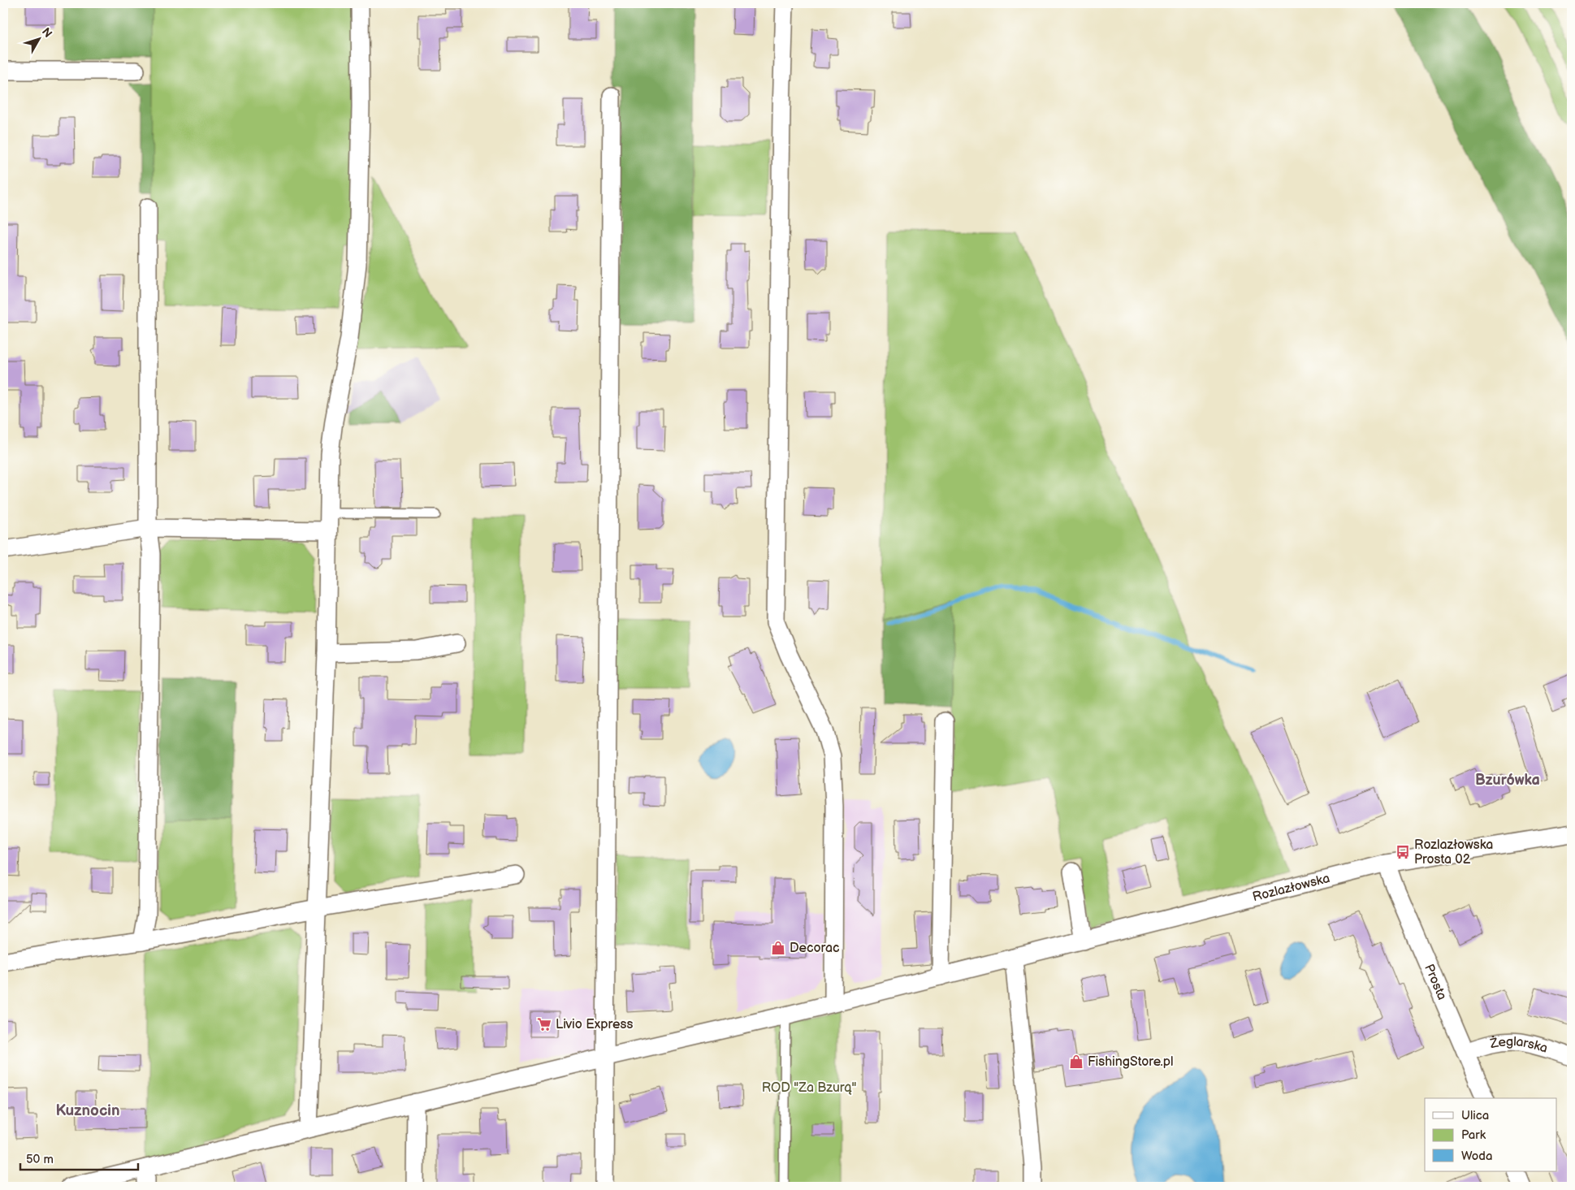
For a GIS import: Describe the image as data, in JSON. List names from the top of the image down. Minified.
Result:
{"streets":{"street":["Rozlazłowska","Prosta","Żeglarska"]},"crossings":[["Rozlazłowska","Prosta"],["Prosta","Żeglarska"]],"districts":["Bzurówka","Kuznocin"],"parks":["ROD \"Za Bzurą\""],"places":{"bus stop":["Rozlazłowska Prosta 02"],"shop":["Decorac","FishingStore.pl"],"supermarket":["Livio Express"]},"legend":["Ulica","Park","Woda"],"scale_bar":"50 m","north":"top right"}
